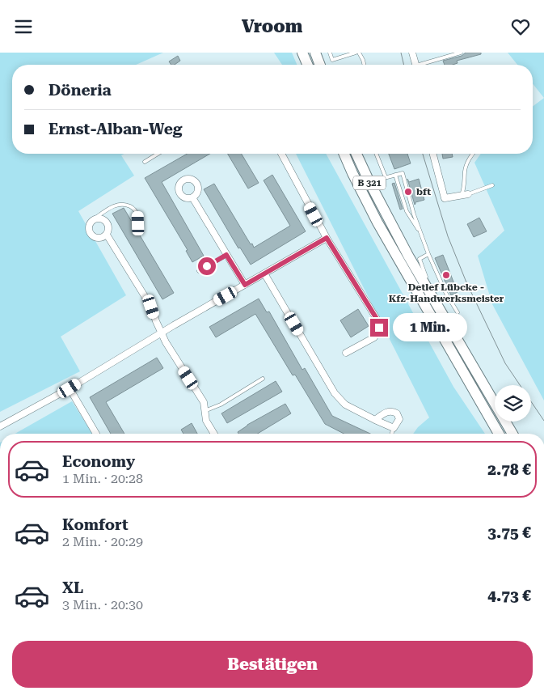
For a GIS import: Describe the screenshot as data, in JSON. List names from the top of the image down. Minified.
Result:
{"streets":{"main road":["B 321"]},"places":["bft","Detlef Lübcke - Kfz-Handwerksmeister"],"page":{"header":"Vroom","banner":["Döneria","Ernst-Alban-Weg"],"bubble":"1 Min.","list":[{"name":"Economy","note":"1 Min. · 20:28","value":"2.78 €"},{"name":"Komfort","note":"2 Min. · 20:29","value":"3.75 €"},{"name":"XL","note":"3 Min. · 20:30","value":"4.73 €"}],"buttons":"Bestätigen"}}
